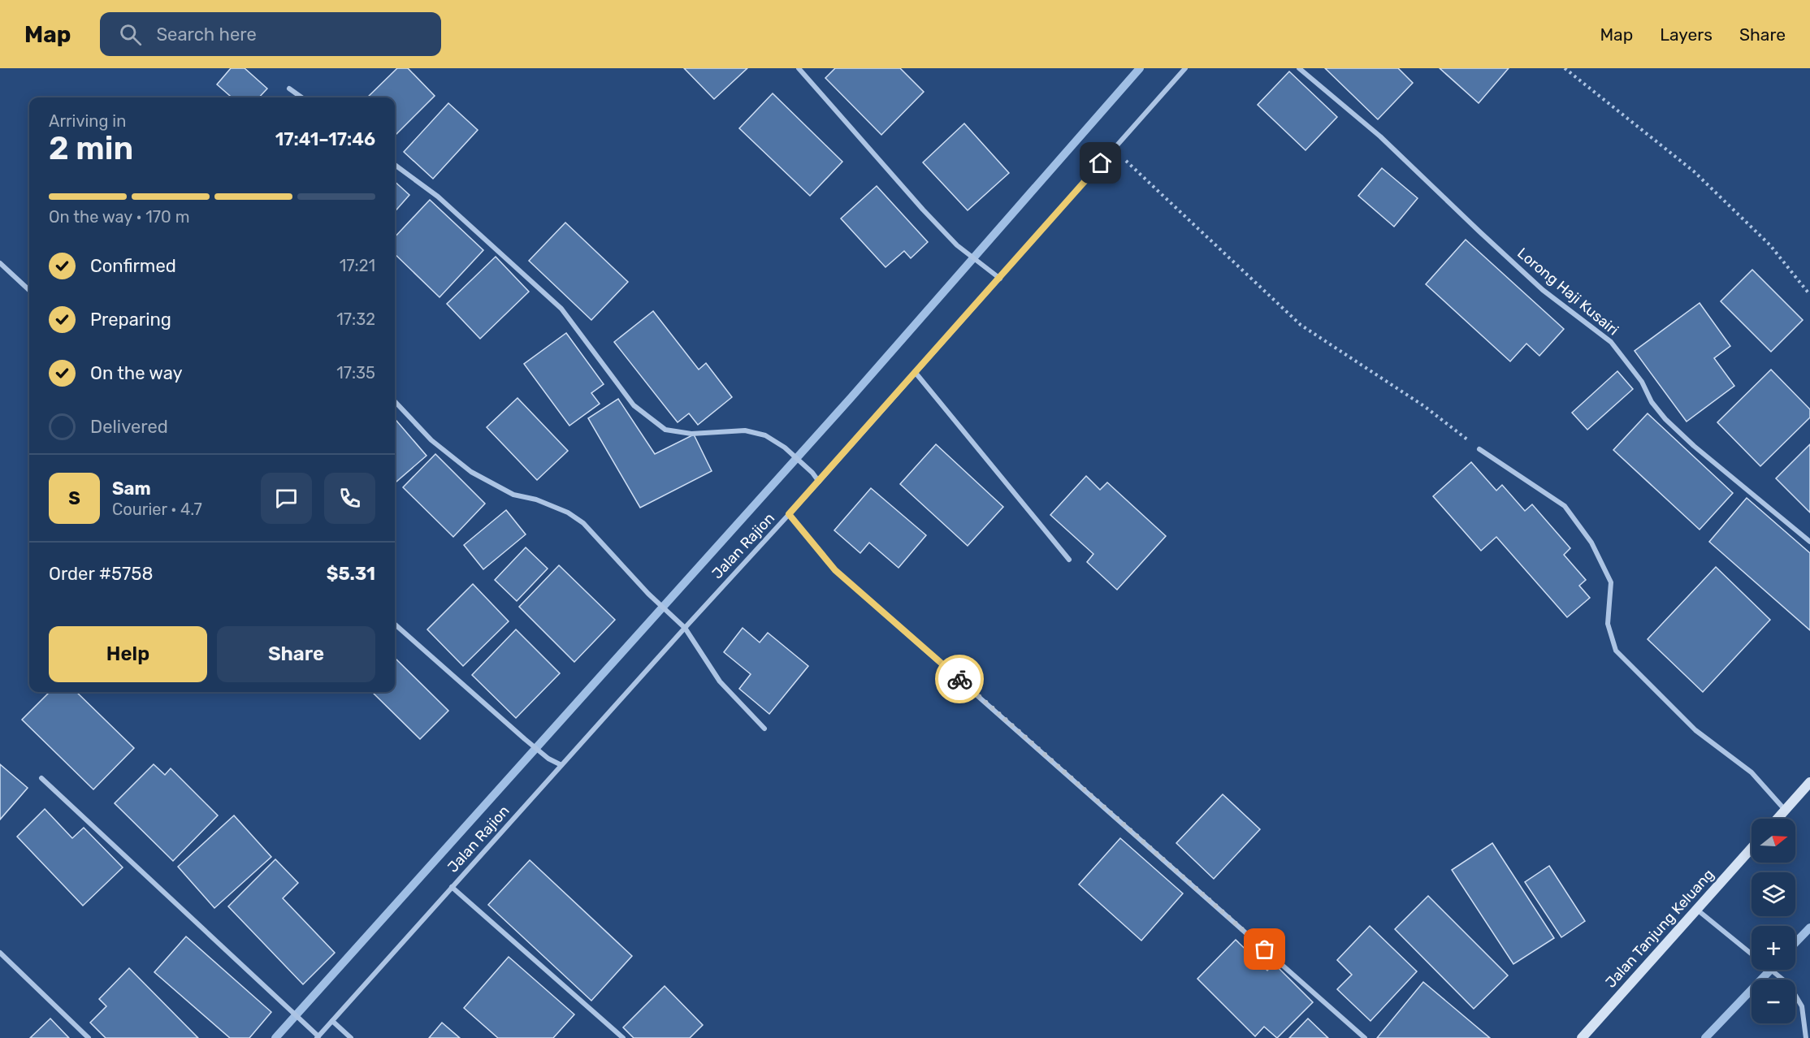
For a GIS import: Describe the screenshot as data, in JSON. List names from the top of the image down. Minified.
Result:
{"streets":{"main road":["Jalan Tanjung Keluang"],"street":["Lorong Haji Kusairi","Jalan Rajion"]},"north":"right","page":{"header":"Map","search":"Search here","nav":["Map","Layers","Share"],"heading":["2 min","Arriving in","17:41–17:46"],"panel":["Sam","Courier · 4.7","Order #5758","$5.31"],"bar":"On the way · 170 m","list":[["Confirmed","17:21"],["Preparing","17:32"],["On the way","17:35"],"Delivered"],"round":"S","buttons":["Help","Share"],"map_buttons":["+","−"]}}
